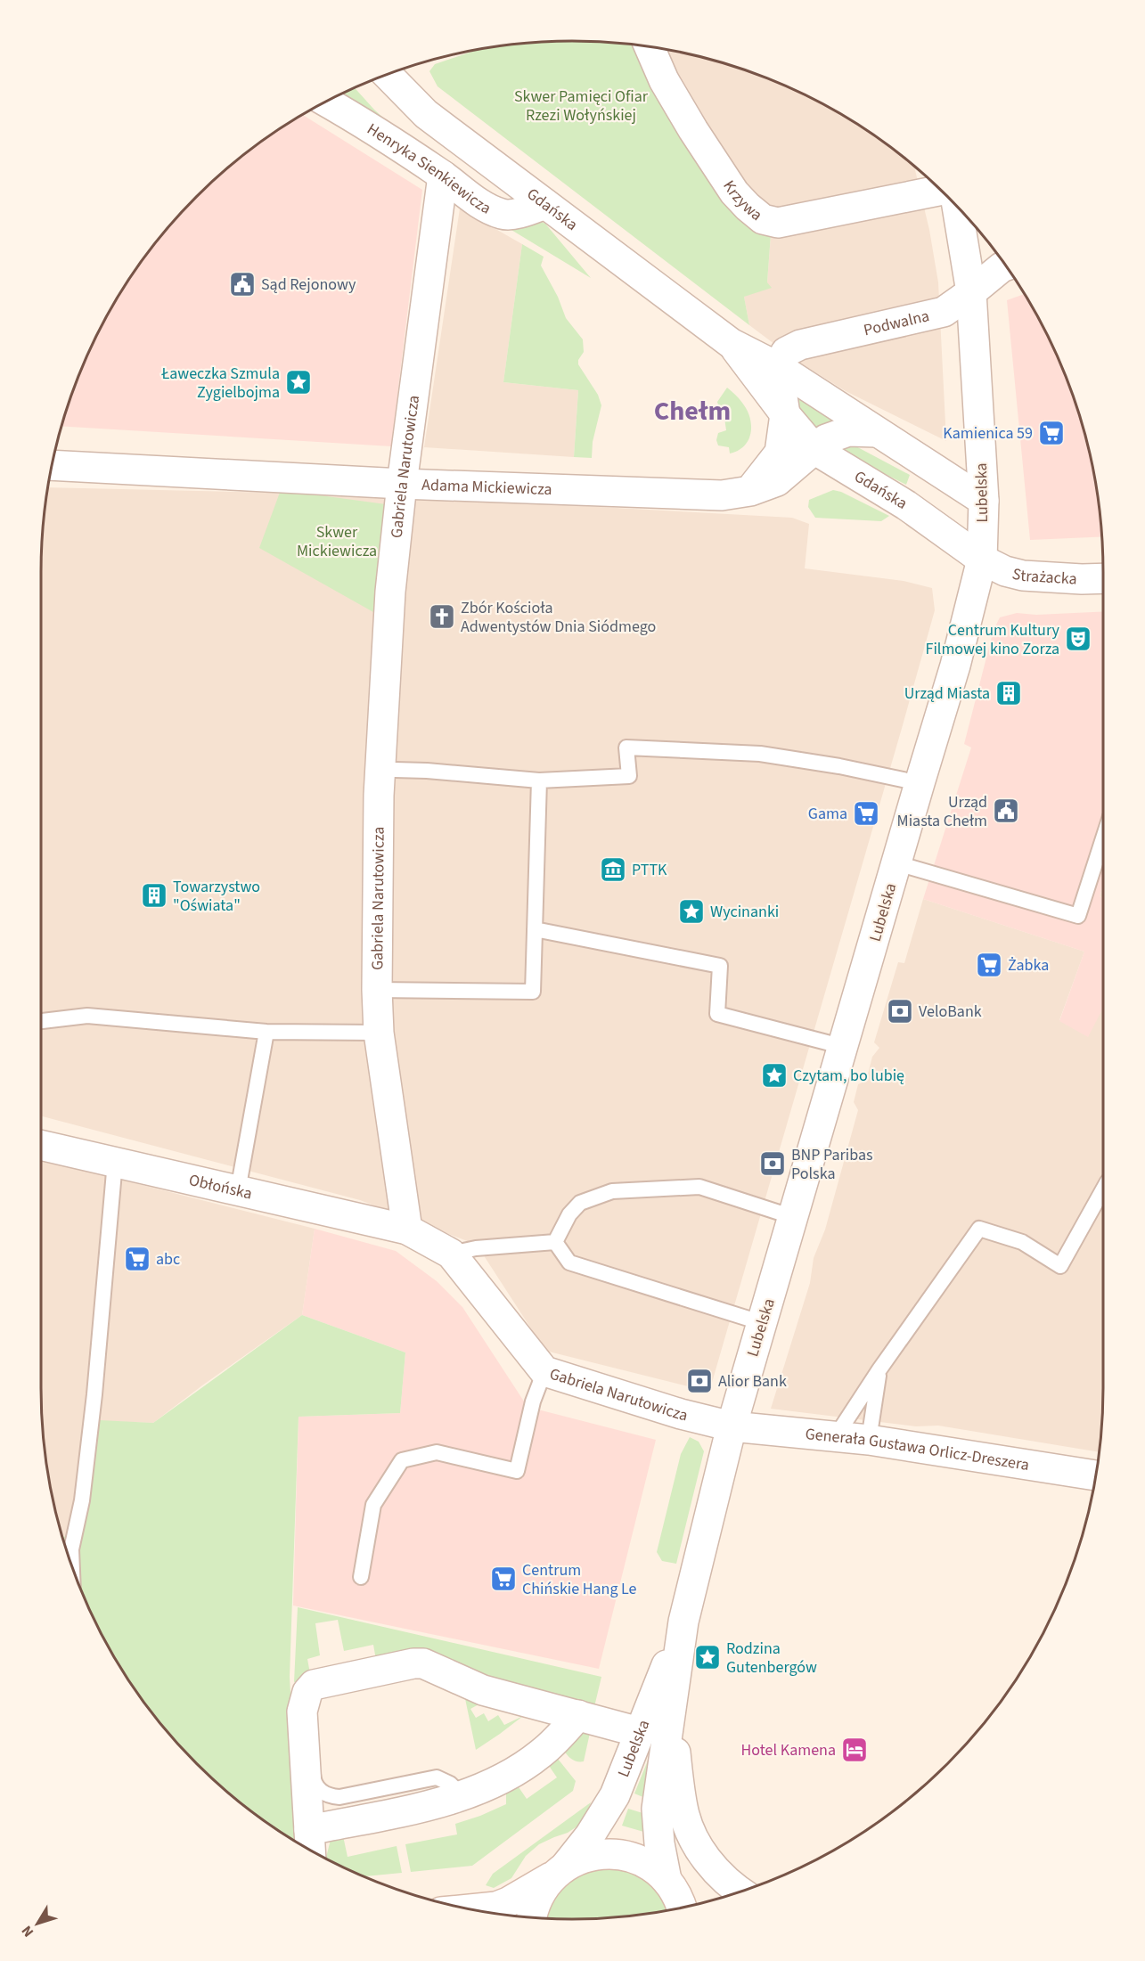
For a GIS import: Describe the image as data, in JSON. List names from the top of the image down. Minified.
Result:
{"streets":{"street":["Henryka Sienkiewicza","Krzywa","Gdańska","Podwalna","Gabriela Narutowicza","Adama Mickiewicza","Lubelska","Strażacka","Obłońska","Generała Gustawa Orlicz-Dreszera"]},"crossings":[["Henryka Sienkiewicza","Gdańska"],["Henryka Sienkiewicza","Gabriela Narutowicza"],["Gdańska","Podwalna"],["Gdańska","Adama Mickiewicza"],["Gdańska","Lubelska"],["Gdańska","Strażacka"],["Podwalna","Lubelska"],["Gabriela Narutowicza","Adama Mickiewicza"],["Gabriela Narutowicza","Lubelska"],["Gabriela Narutowicza","Obłońska"],["Gabriela Narutowicza","Generała Gustawa Orlicz-Dreszera"],["Lubelska","Strażacka"],["Lubelska","Generała Gustawa Orlicz-Dreszera"]],"districts":["Chełm"],"parks":["Skwer Pamięci Ofiar Rzezi Wołyńskiej","Skwer Mickiewicza"],"places":{"public building":["Sąd Rejonowy","Urząd Miasta Chełm"],"place":["Ławeczka Szmula Zygielbojma","Wycinanki","Czytam, bo lubię","Rodzina Gutenbergów"],"supermarket":["Kamienica 59","Gama","Żabka","abc","Centrum Chińskie Hang Le"],"church":["Zbór Kościoła Adwentystów Dnia Siódmego"],"theatre":["Centrum Kultury Filmowej kino Zorza"],"building":["Urząd Miasta","Towarzystwo \"Oświata\""],"museum":["PTTK"],"bank":["VeloBank","BNP Paribas Polska","Alior Bank"],"hotel":["Hotel Kamena"]},"north":"bottom left"}
